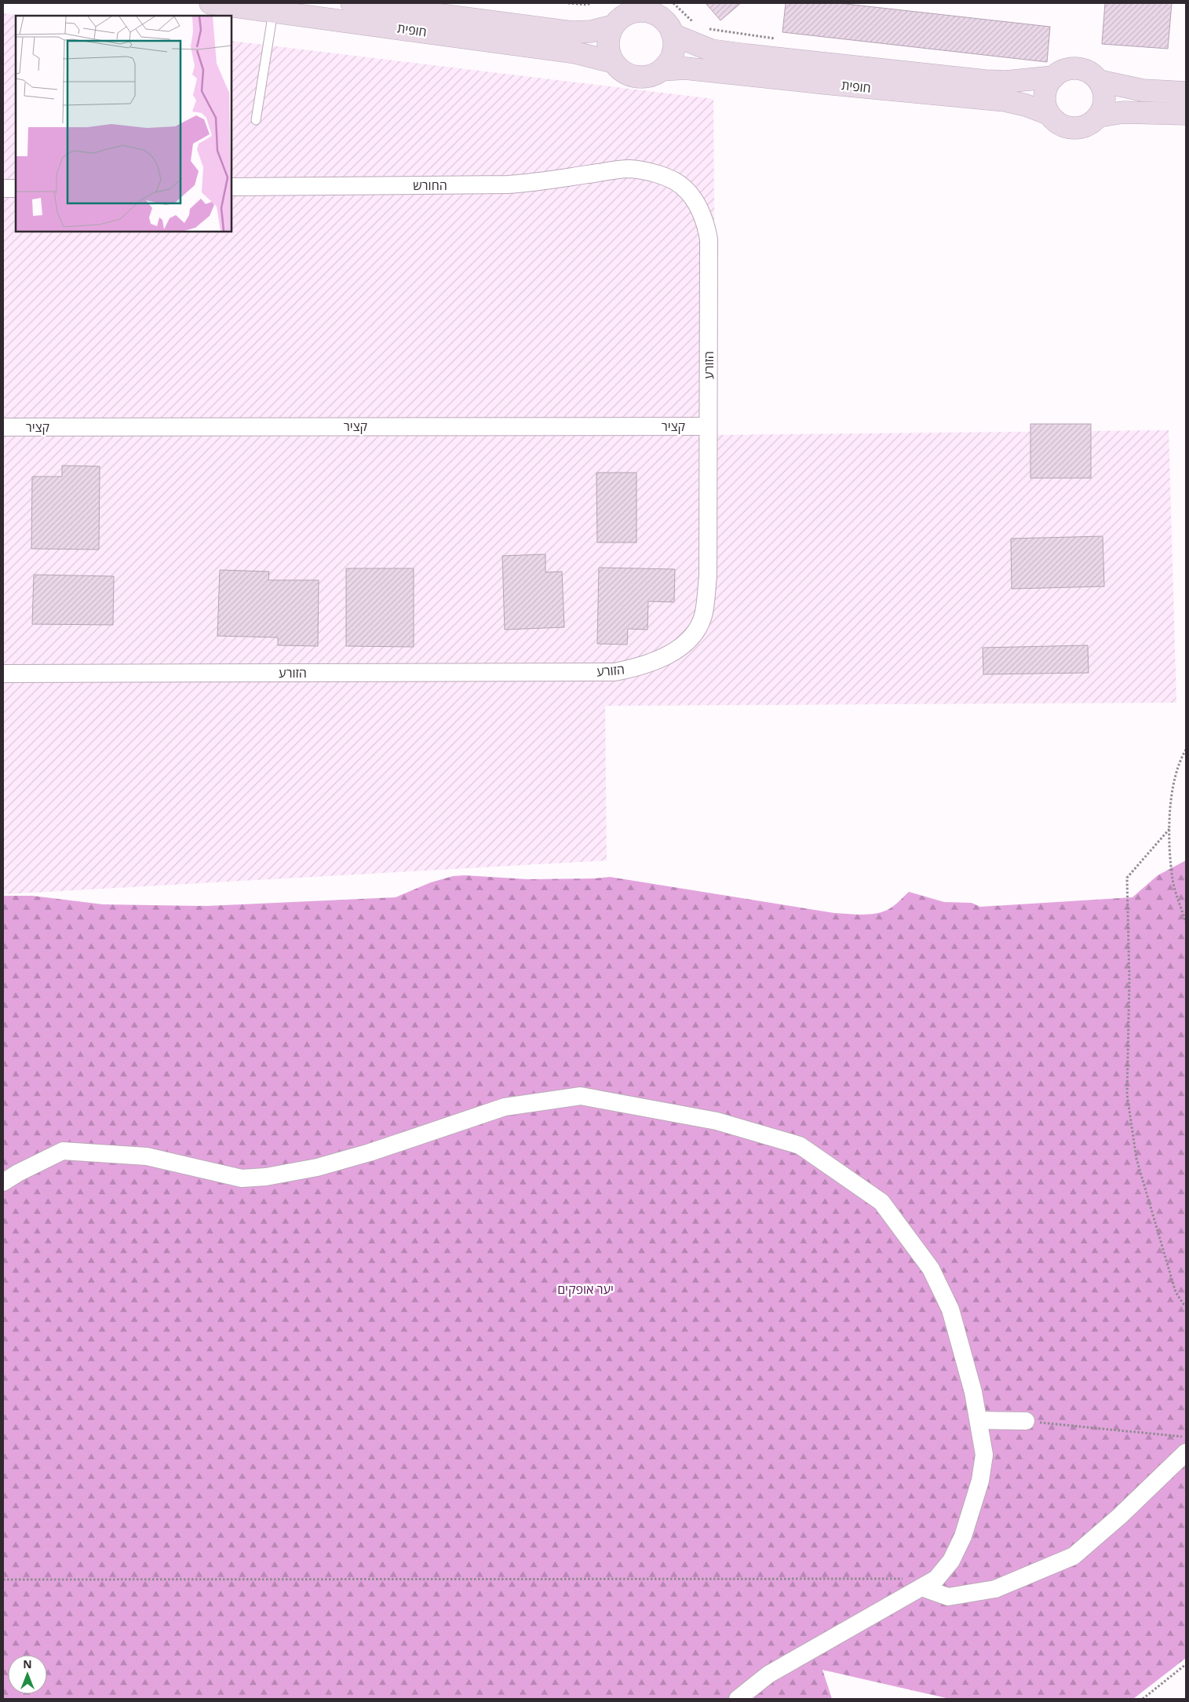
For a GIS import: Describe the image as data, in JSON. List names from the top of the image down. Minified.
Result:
{"streets":{"main road":["חופית"],"street":["החורש","הזורע","קציר"]},"crossings":[["החורש","הזורע"],["הזורע","קציר"]],"parks":["יער אופקים"],"north":"top"}
